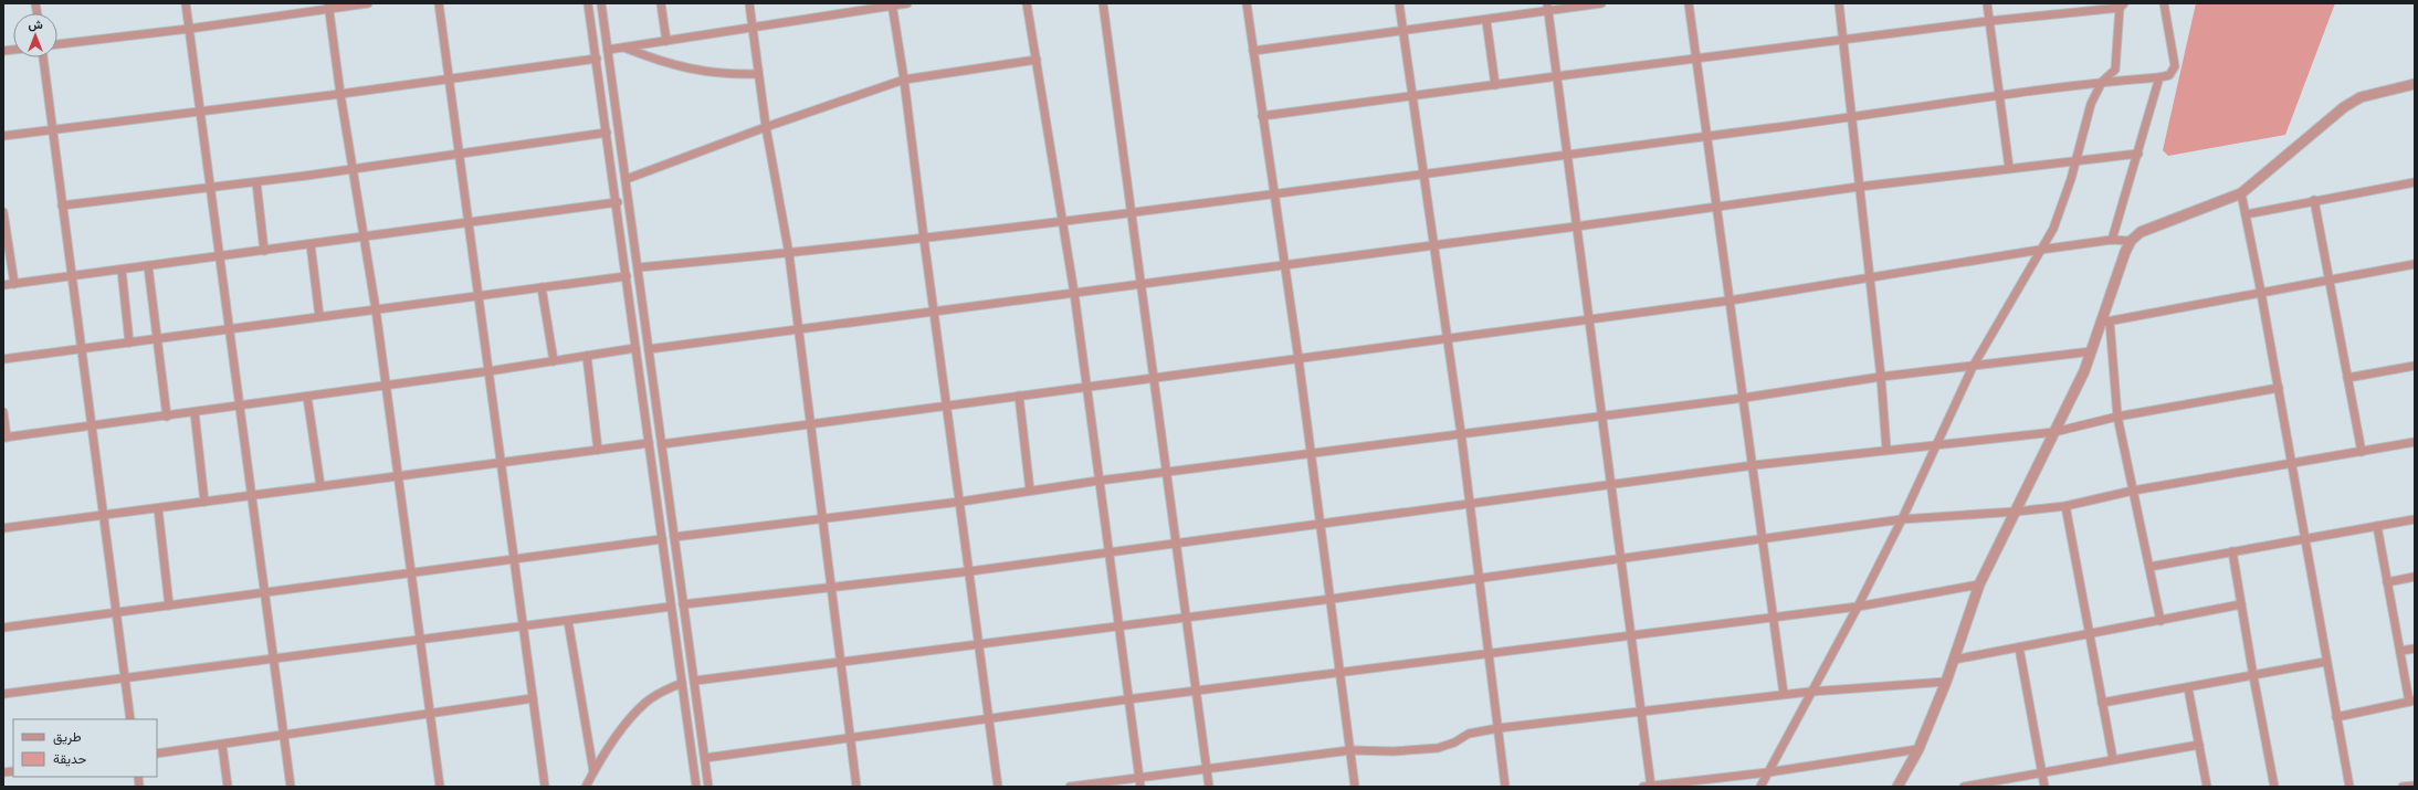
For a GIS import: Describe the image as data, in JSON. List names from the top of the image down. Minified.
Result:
{"legend":["طريق","حديقة"],"north":"top"}
